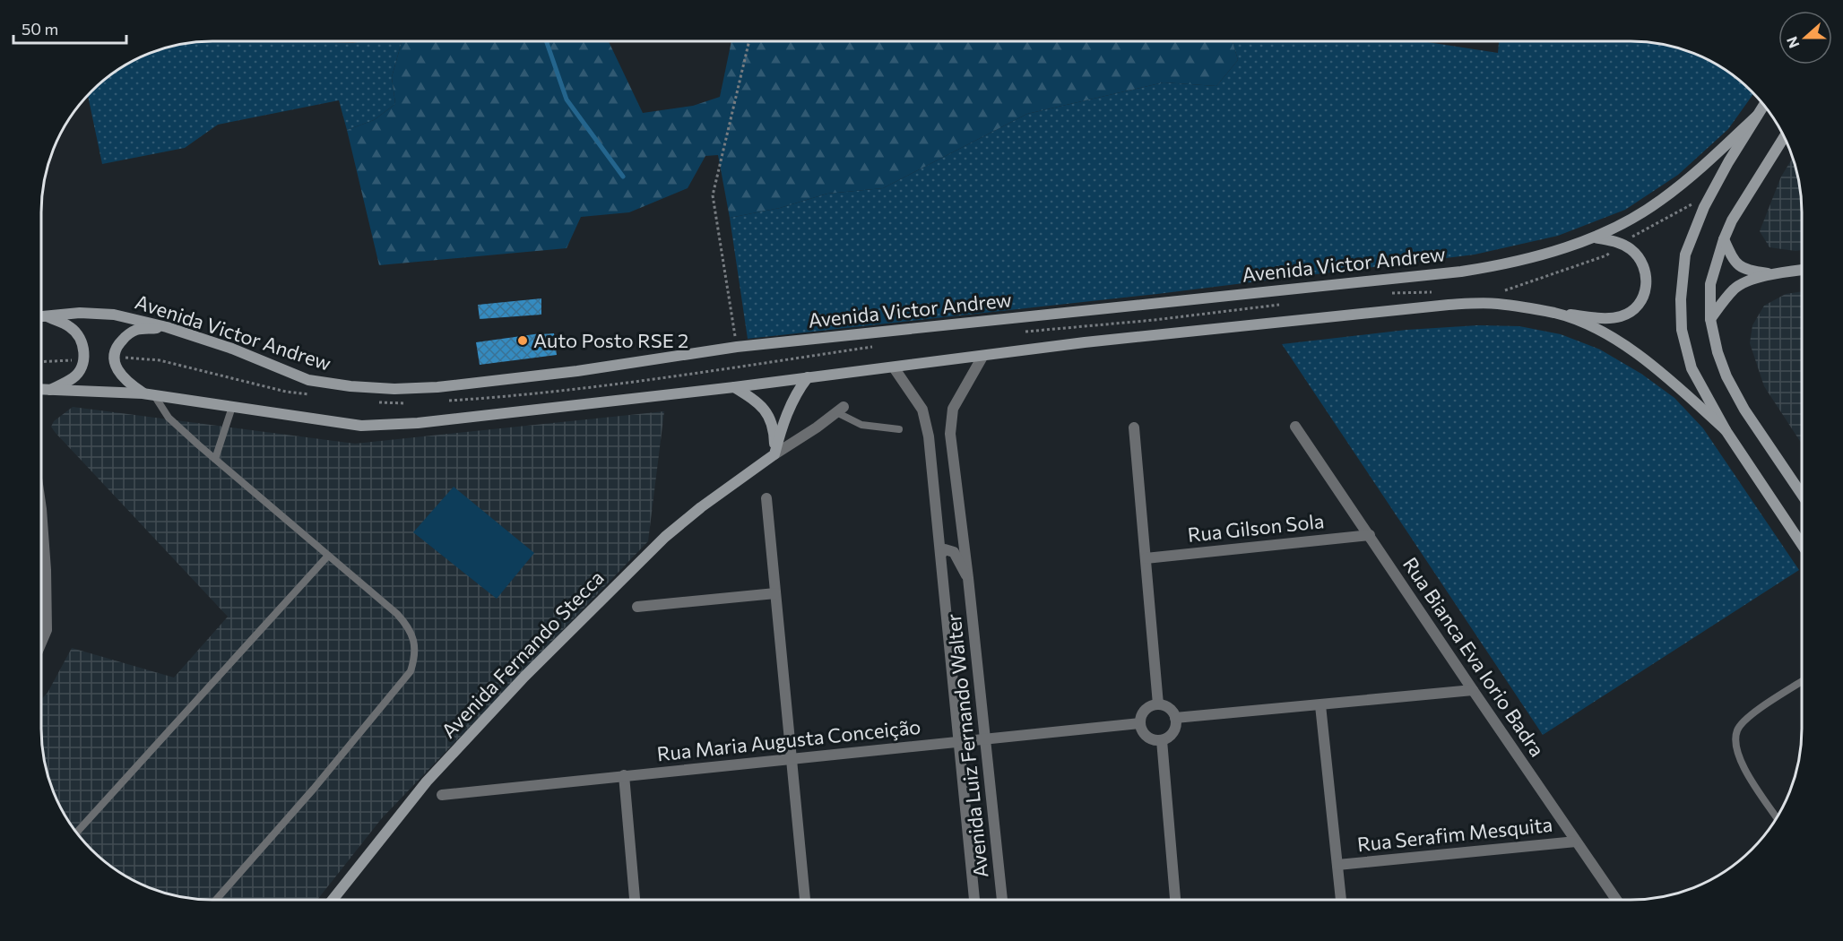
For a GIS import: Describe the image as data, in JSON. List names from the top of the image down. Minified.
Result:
{"streets":{"main road":["Avenida Victor Andrew","Avenida Fernando Stecca"],"street":["Rua Gilson Sola","Rua Bianca Eva Iorio Badra","Rua Maria Augusta Conceição","Avenida Luiz Fernando Walter","Rua Serafim Mesquita"]},"crossings":[["Rua Gilson Sola","Rua Bianca Eva Iorio Badra"],["Rua Bianca Eva Iorio Badra","Rua Serafim Mesquita"],["Rua Maria Augusta Conceição","Avenida Luiz Fernando Walter"]],"places":["Auto Posto RSE 2"],"scale_bar":"50 m","north":"left"}
